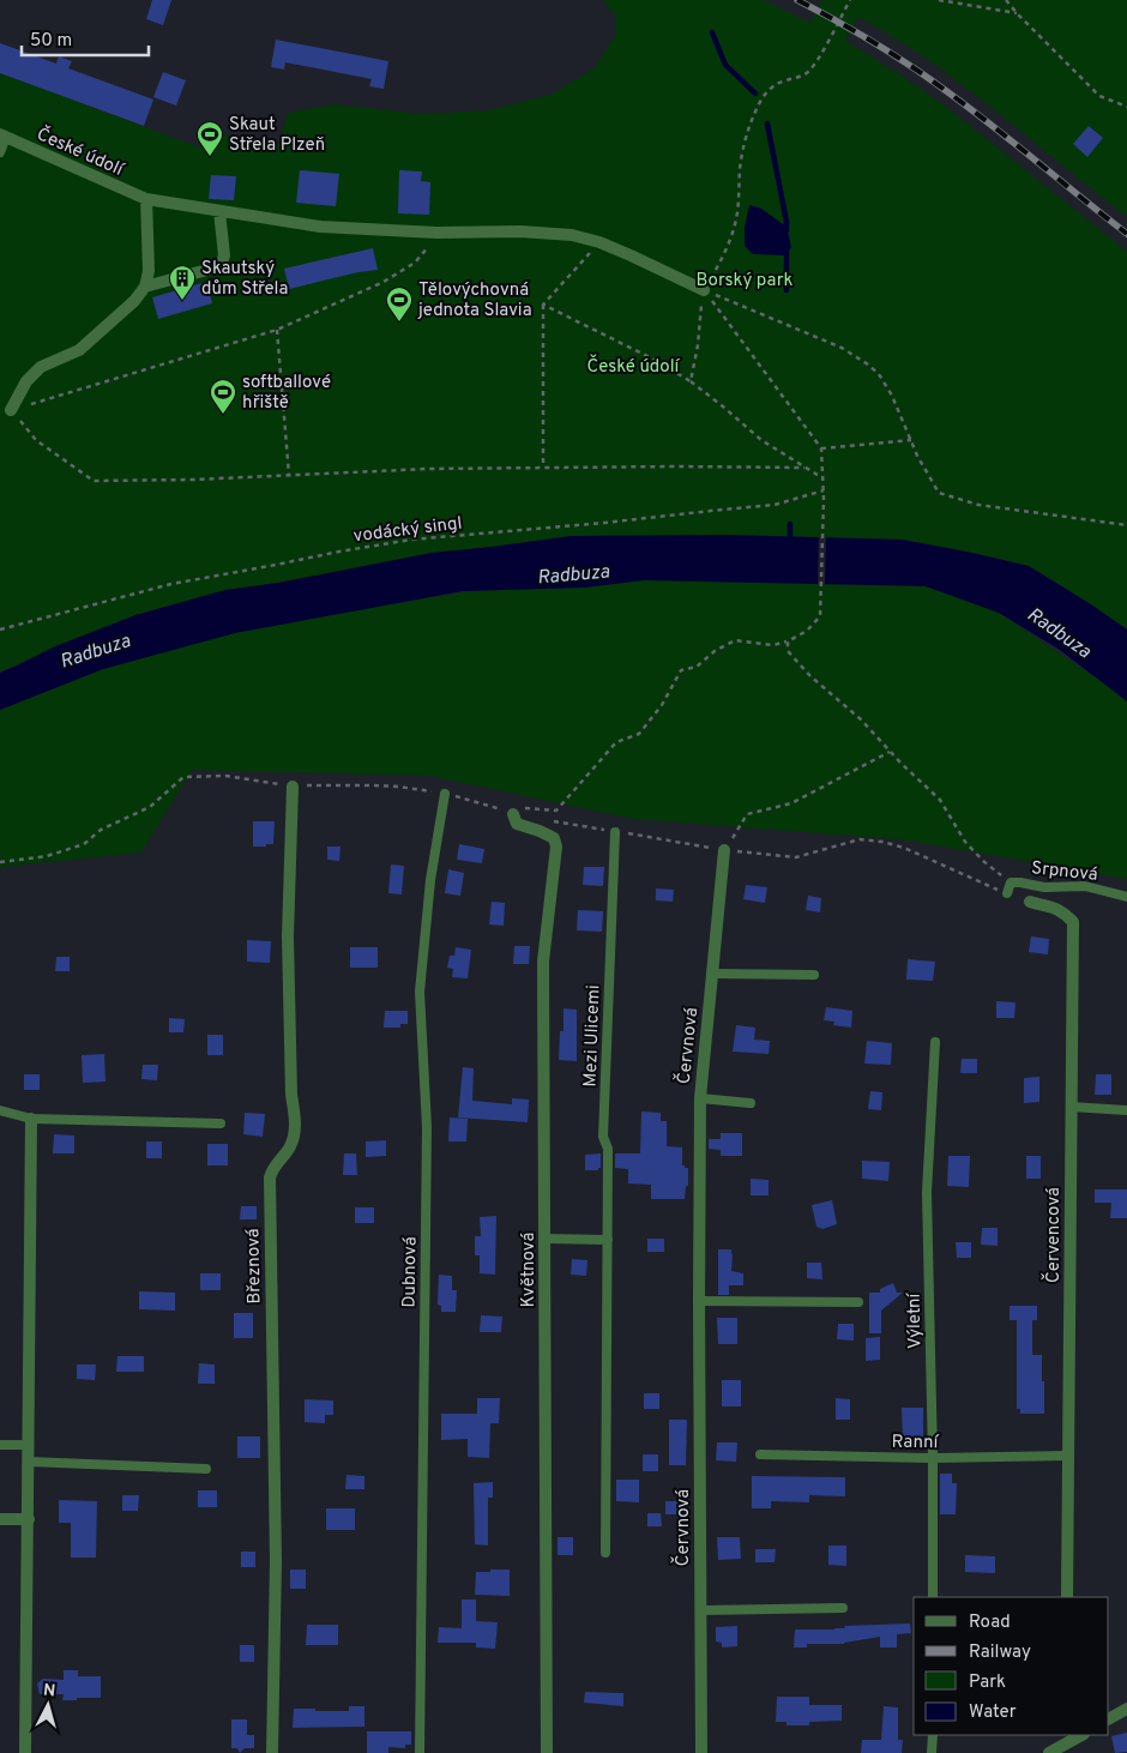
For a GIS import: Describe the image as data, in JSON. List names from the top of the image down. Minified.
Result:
{"streets":{"street":["České údolí","Červnová","Červencová","Březnová","Květnová"],"lane":["Srpnová","Mezi Ulicemi","Dubnová","Výletní","Ranní"],"path":["vodácký singl"]},"crossings":[["Červencová","Ranní"],["Výletní","Ranní"]],"water":["Radbuza"],"parks":["Borský park","České údolí"],"places":{"sports":["Skaut Střela Plzeň","Tělovýchovná jednota Slavia","softballové hřiště"],"building":["Skautský dům Střela"]},"legend":["Road","Railway","Park","Water"],"scale_bar":"50 m","north":"top"}
